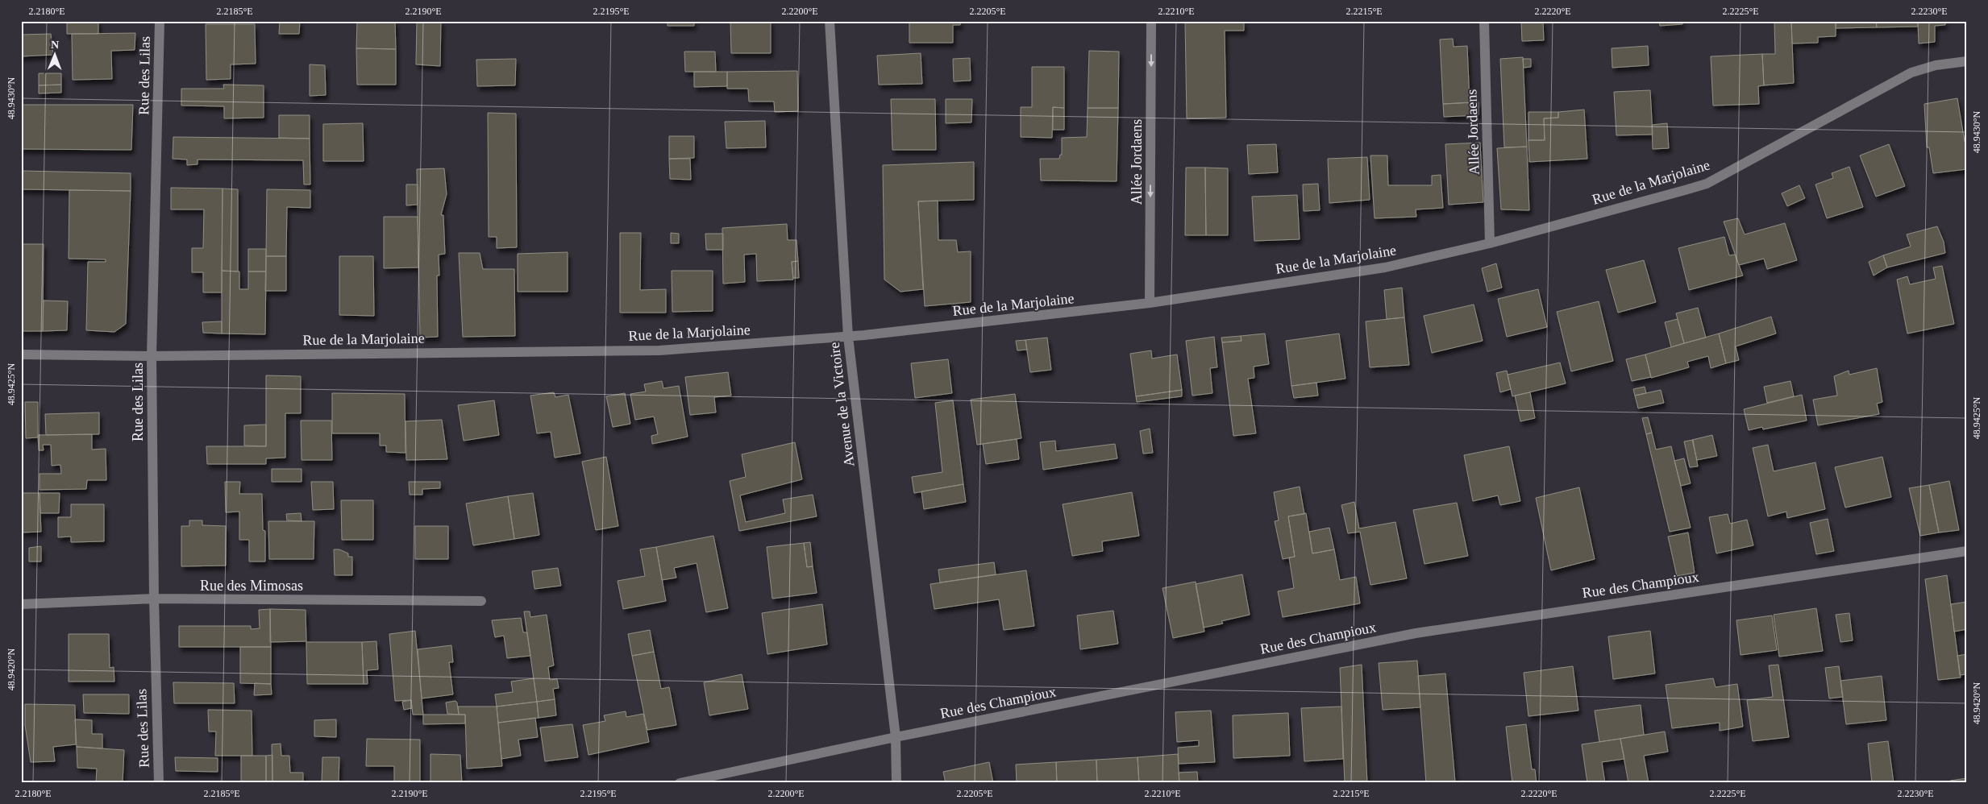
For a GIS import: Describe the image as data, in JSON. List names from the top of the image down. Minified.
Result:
{"streets":{"street":["Rue des Lilas","Allée Jordaens","Rue de la Marjolaine","Avenue de la Victoire","Rue des Champioux","Rue des Mimosas"]},"crossings":[["Rue des Lilas","Rue de la Marjolaine"],["Rue des Lilas","Rue des Mimosas"],["Allée Jordaens","Rue de la Marjolaine"],["Rue de la Marjolaine","Avenue de la Victoire"],["Avenue de la Victoire","Rue des Champioux"]],"one_way":["Allée Jordaens"],"north":"top","coordinates":["2.2180°E","2.2185°E","2.2190°E","2.2195°E","2.2200°E","2.2205°E","2.2210°E","2.2215°E","2.2220°E","2.2225°E","2.2230°E","48.9430°N","48.9425°N","48.9420°N"]}
